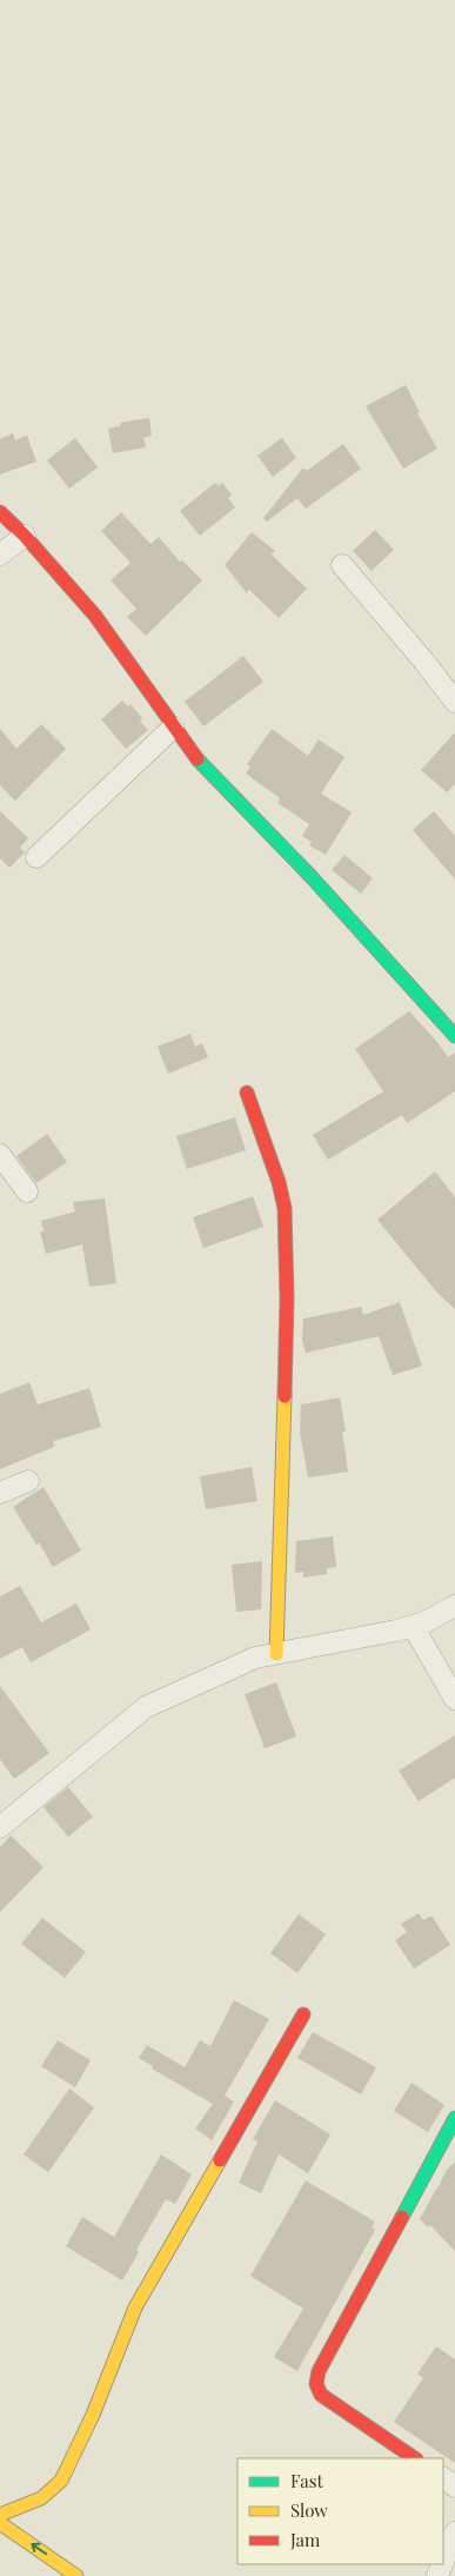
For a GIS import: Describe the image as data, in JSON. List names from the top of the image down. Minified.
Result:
{"legend":["Fast","Slow","Jam"]}
